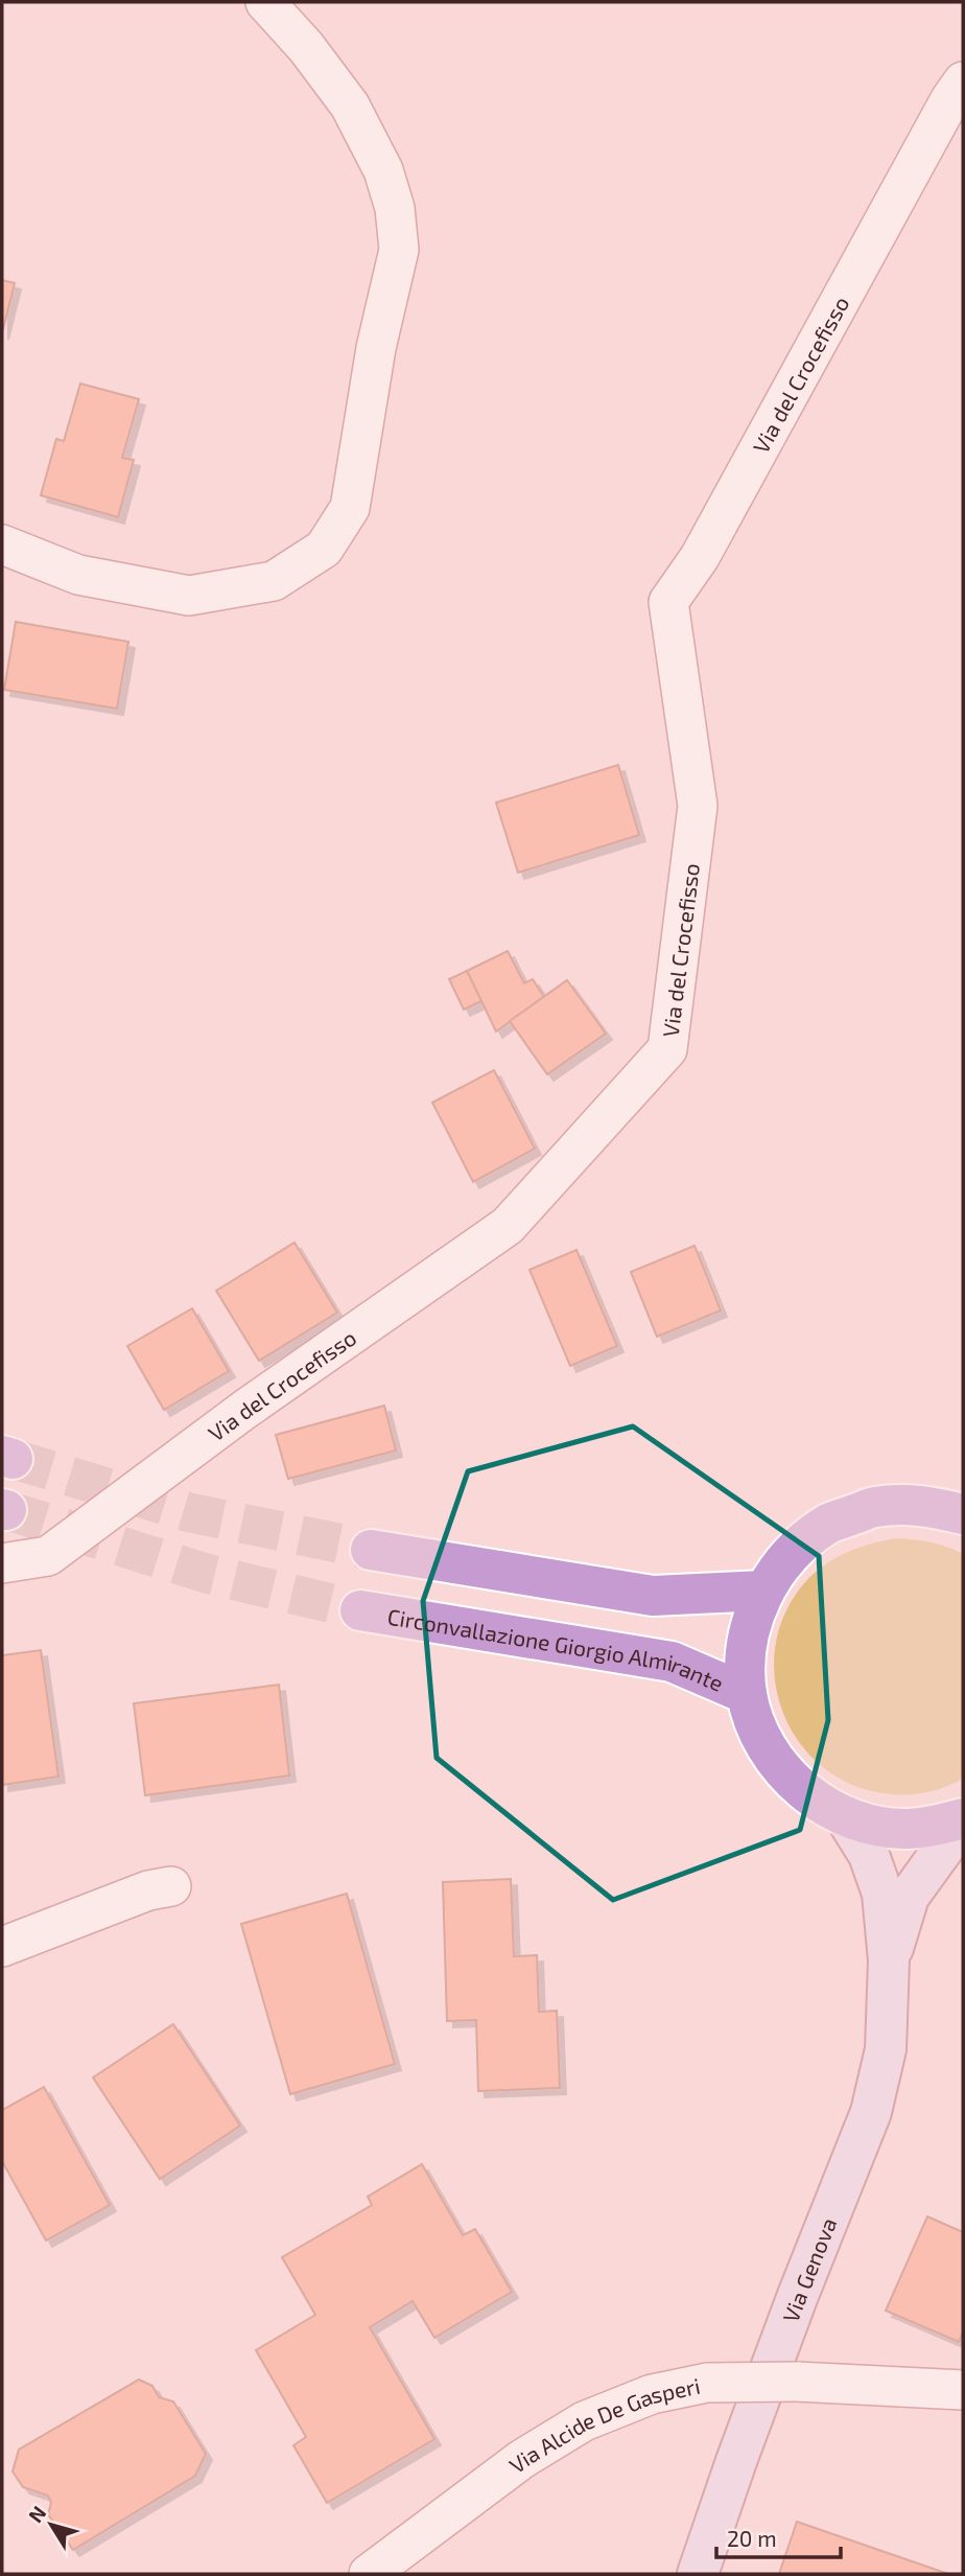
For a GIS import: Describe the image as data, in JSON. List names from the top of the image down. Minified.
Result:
{"streets":{"highway":["Circonvallazione Giorgio Almirante","Via Genova"],"street":["Via del Crocefisso","Via Alcide De Gasperi"]},"crossings":[["Circonvallazione Giorgio Almirante","Via Genova"]],"scale_bar":"20 m","north":"top left"}
